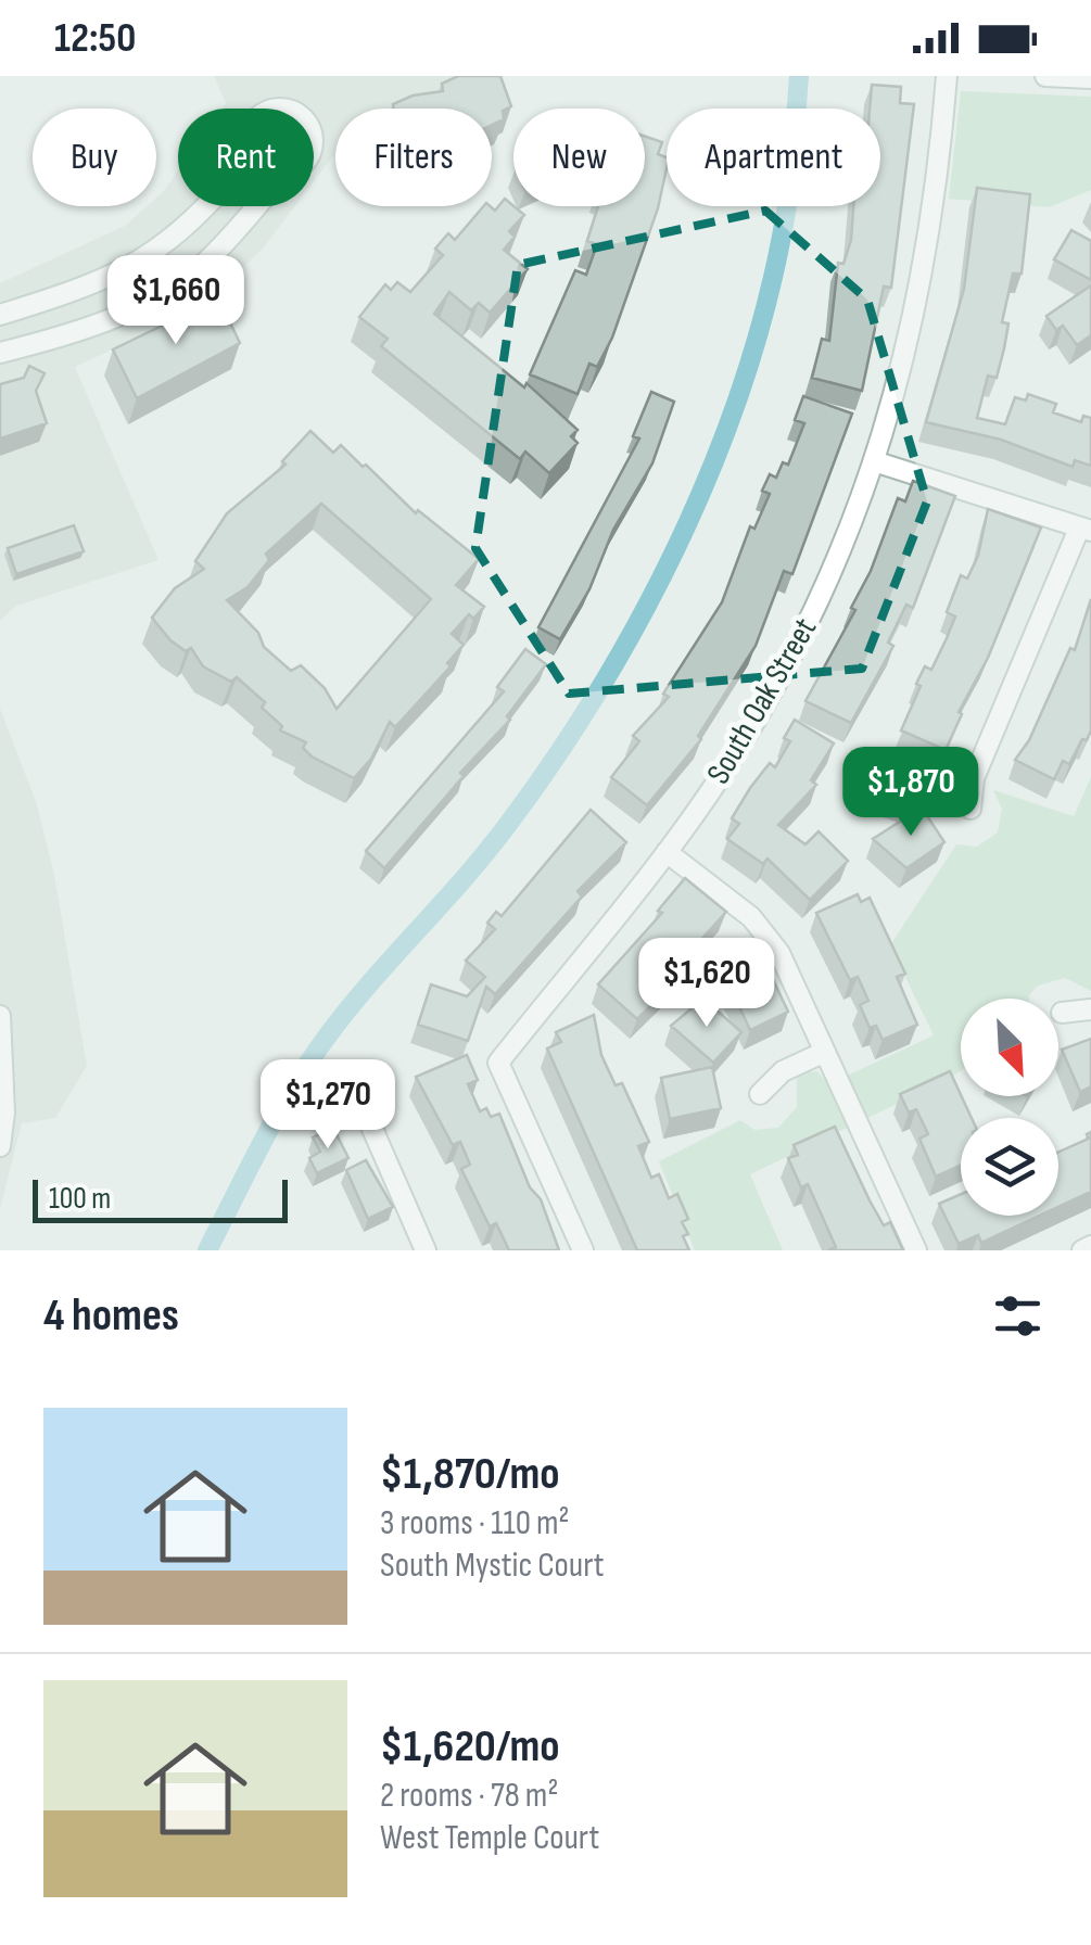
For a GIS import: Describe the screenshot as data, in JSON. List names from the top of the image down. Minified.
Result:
{"streets":{"street":["South Oak Street"]},"scale_bar":"100 m","north":"bottom right","page":{"status":"12:50","chip":["Buy","Rent","Filters","New","Apartment"],"price":["$1,660","$1,870","$1,620","$1,270"],"scale":"100 m","heading":"4 homes","list":[{"name":"$1,870/mo","note":"3 rooms · 110 m² · South Mystic Court"},{"name":"$1,620/mo","note":"2 rooms · 78 m² · West Temple Court"}]}}
